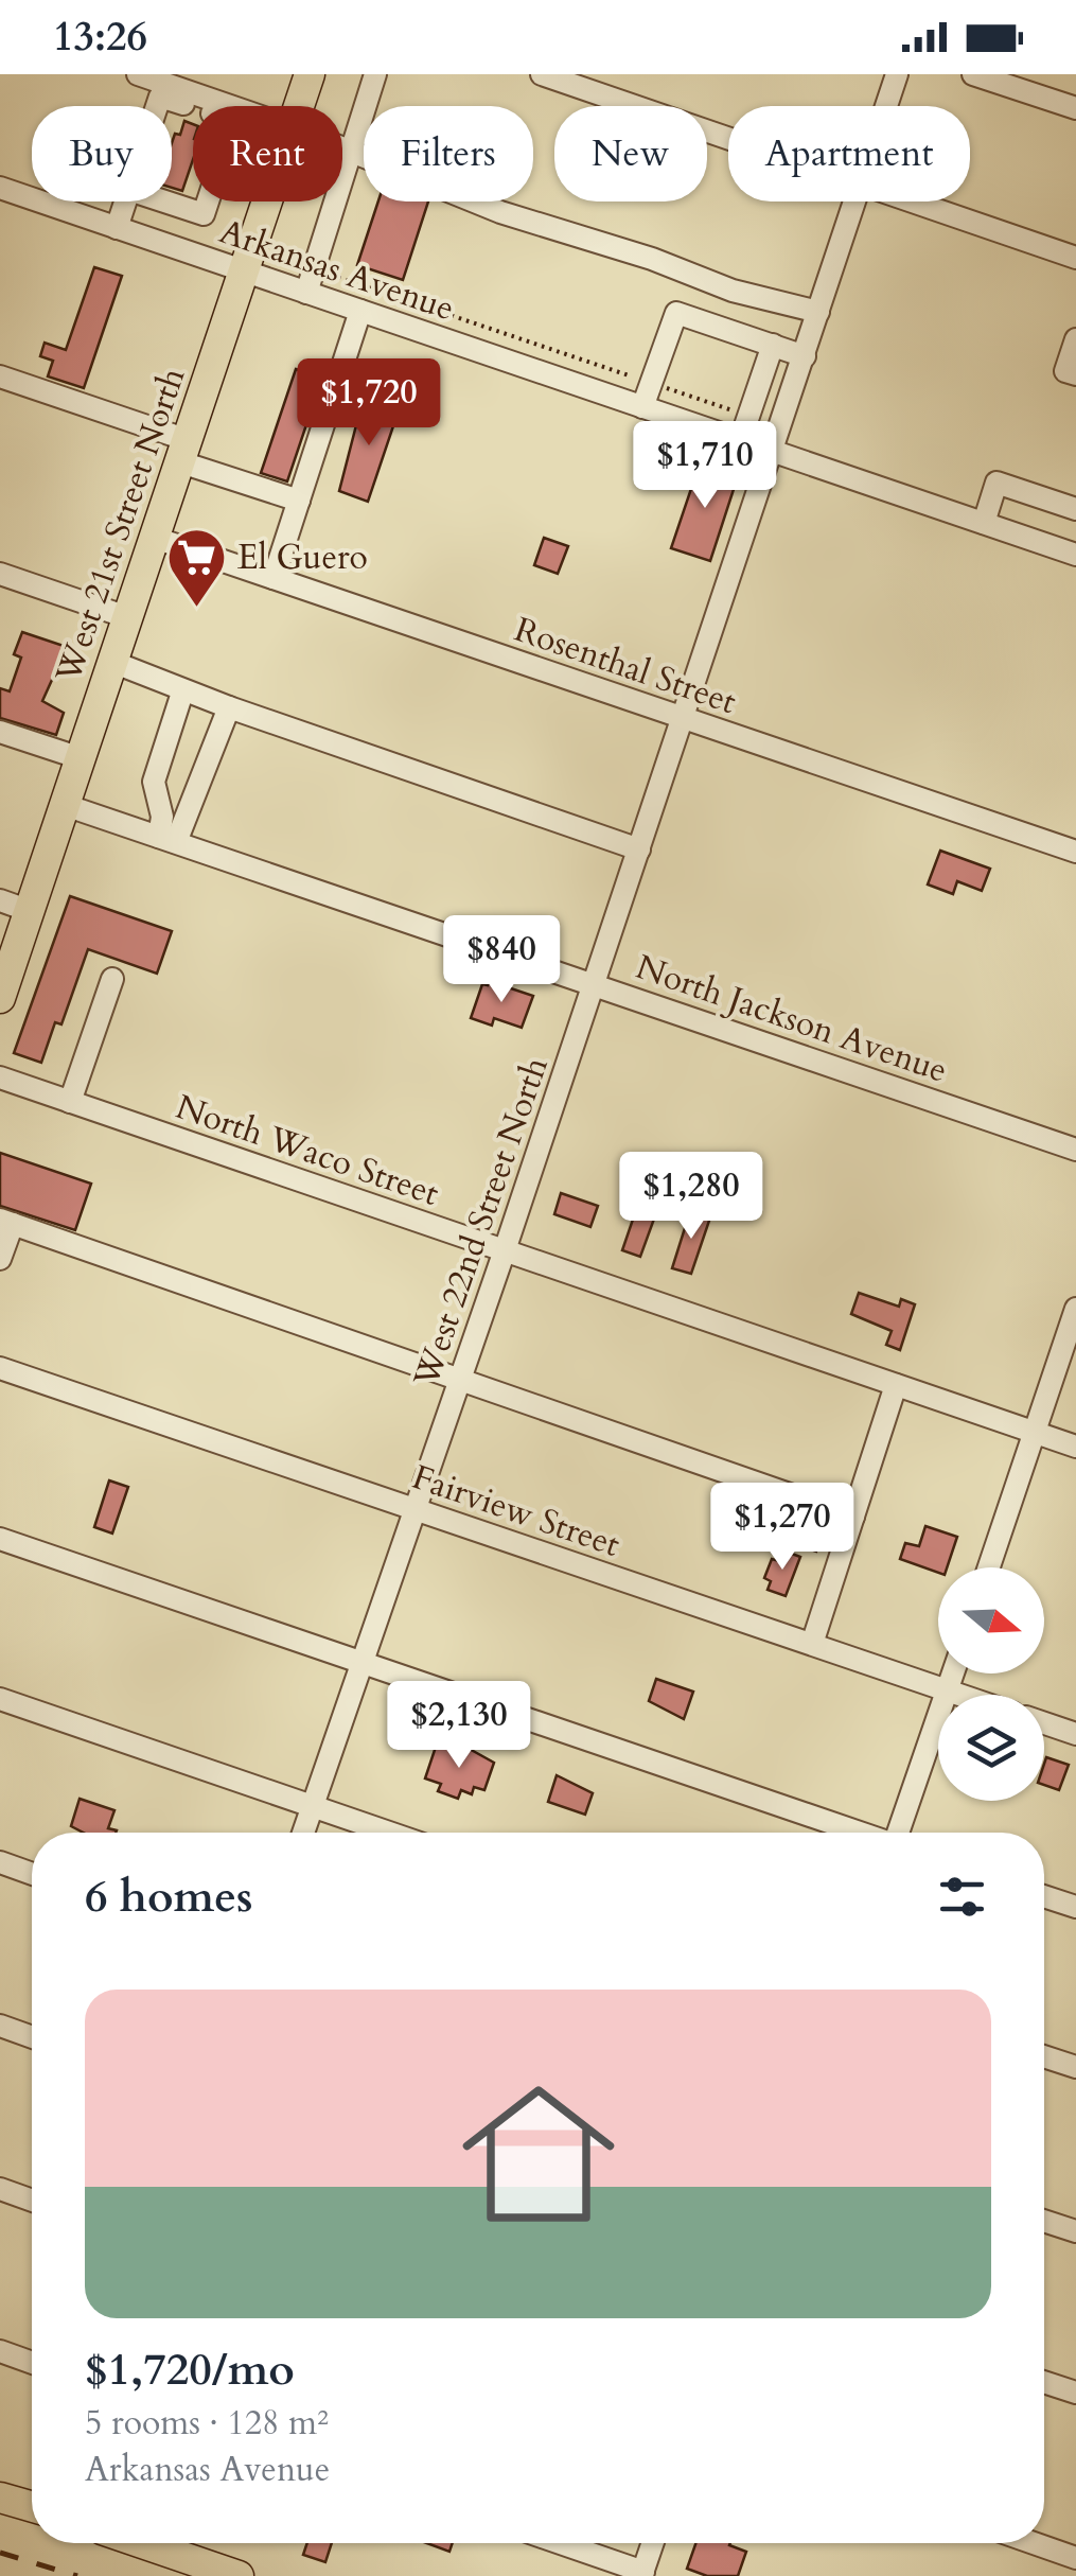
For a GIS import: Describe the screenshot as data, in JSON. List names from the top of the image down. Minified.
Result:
{"streets":{"main road":["West 21st Street North"],"street":["Arkansas Avenue","Rosenthal Street","North Jackson Avenue","North Waco Street","West 22nd Street North","Fairview Street"]},"crossings":[["Arkansas Avenue","West 21st Street North"],["Arkansas Avenue","West 22nd Street North"],["West 21st Street North","Rosenthal Street"],["West 21st Street North","North Jackson Avenue"],["Rosenthal Street","West 22nd Street North"],["North Jackson Avenue","West 22nd Street North"],["North Waco Street","West 22nd Street North"],["West 22nd Street North","Fairview Street"]],"places":{"supermarket":["El Guero"]},"north":"right","page":{"status":"13:26","chip":["Buy","Rent","Filters","New","Apartment"],"price":["$1,720","$1,710","$840","$1,280","$1,270","$2,130"],"heading":"6 homes","list":[{"name":"$1,720/mo","note":"5 rooms · 128 m² · Arkansas Avenue"}]}}
